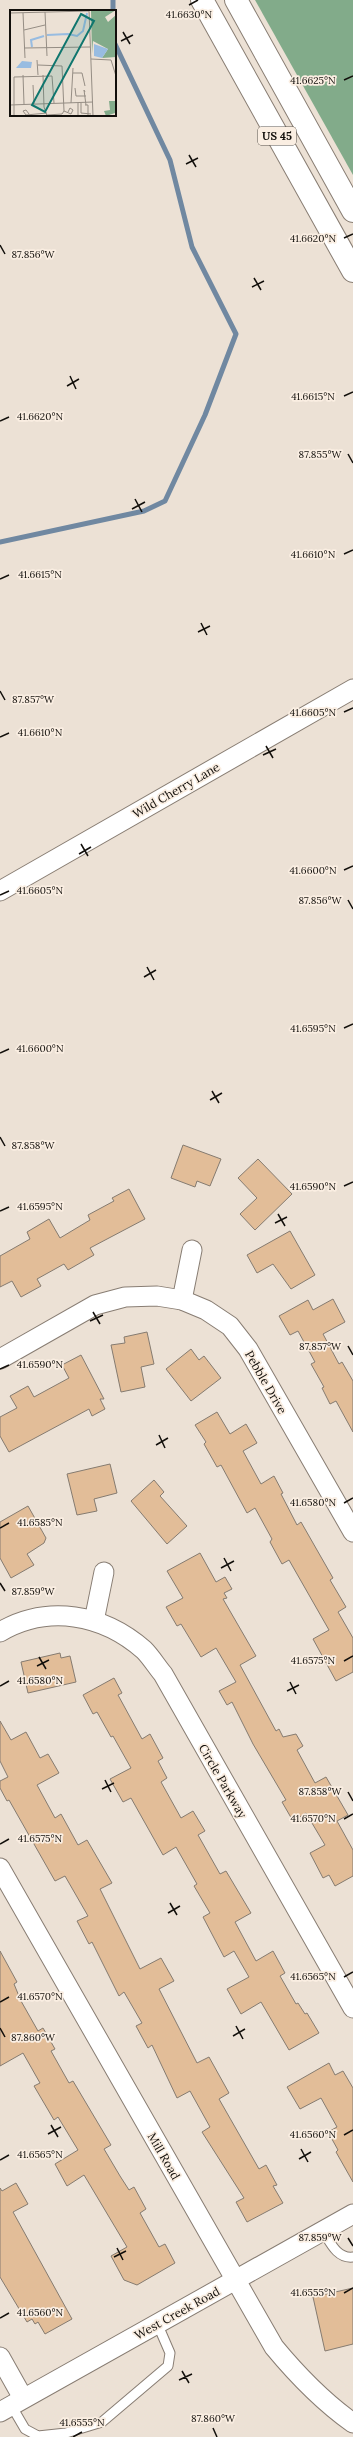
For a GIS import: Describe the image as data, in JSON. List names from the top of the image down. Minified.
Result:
{"streets":{"highway":["US 45"],"street":["Wild Cherry Lane","Pebble Drive","Circle Parkway","Mill Road","West Creek Road"]},"crossings":[["Mill Road","West Creek Road"]],"coordinates":["41.6630°N","41.6625°N","41.6620°N","87.856°W","41.6615°N","87.855°W","41.6610°N","87.857°W","41.6605°N","41.6600°N","41.6595°N","87.858°W","41.6590°N","41.6580°N","41.6585°N","87.859°W","41.6575°N","41.6570°N","41.6565°N","87.860°W","41.6560°N","41.6555°N"]}
